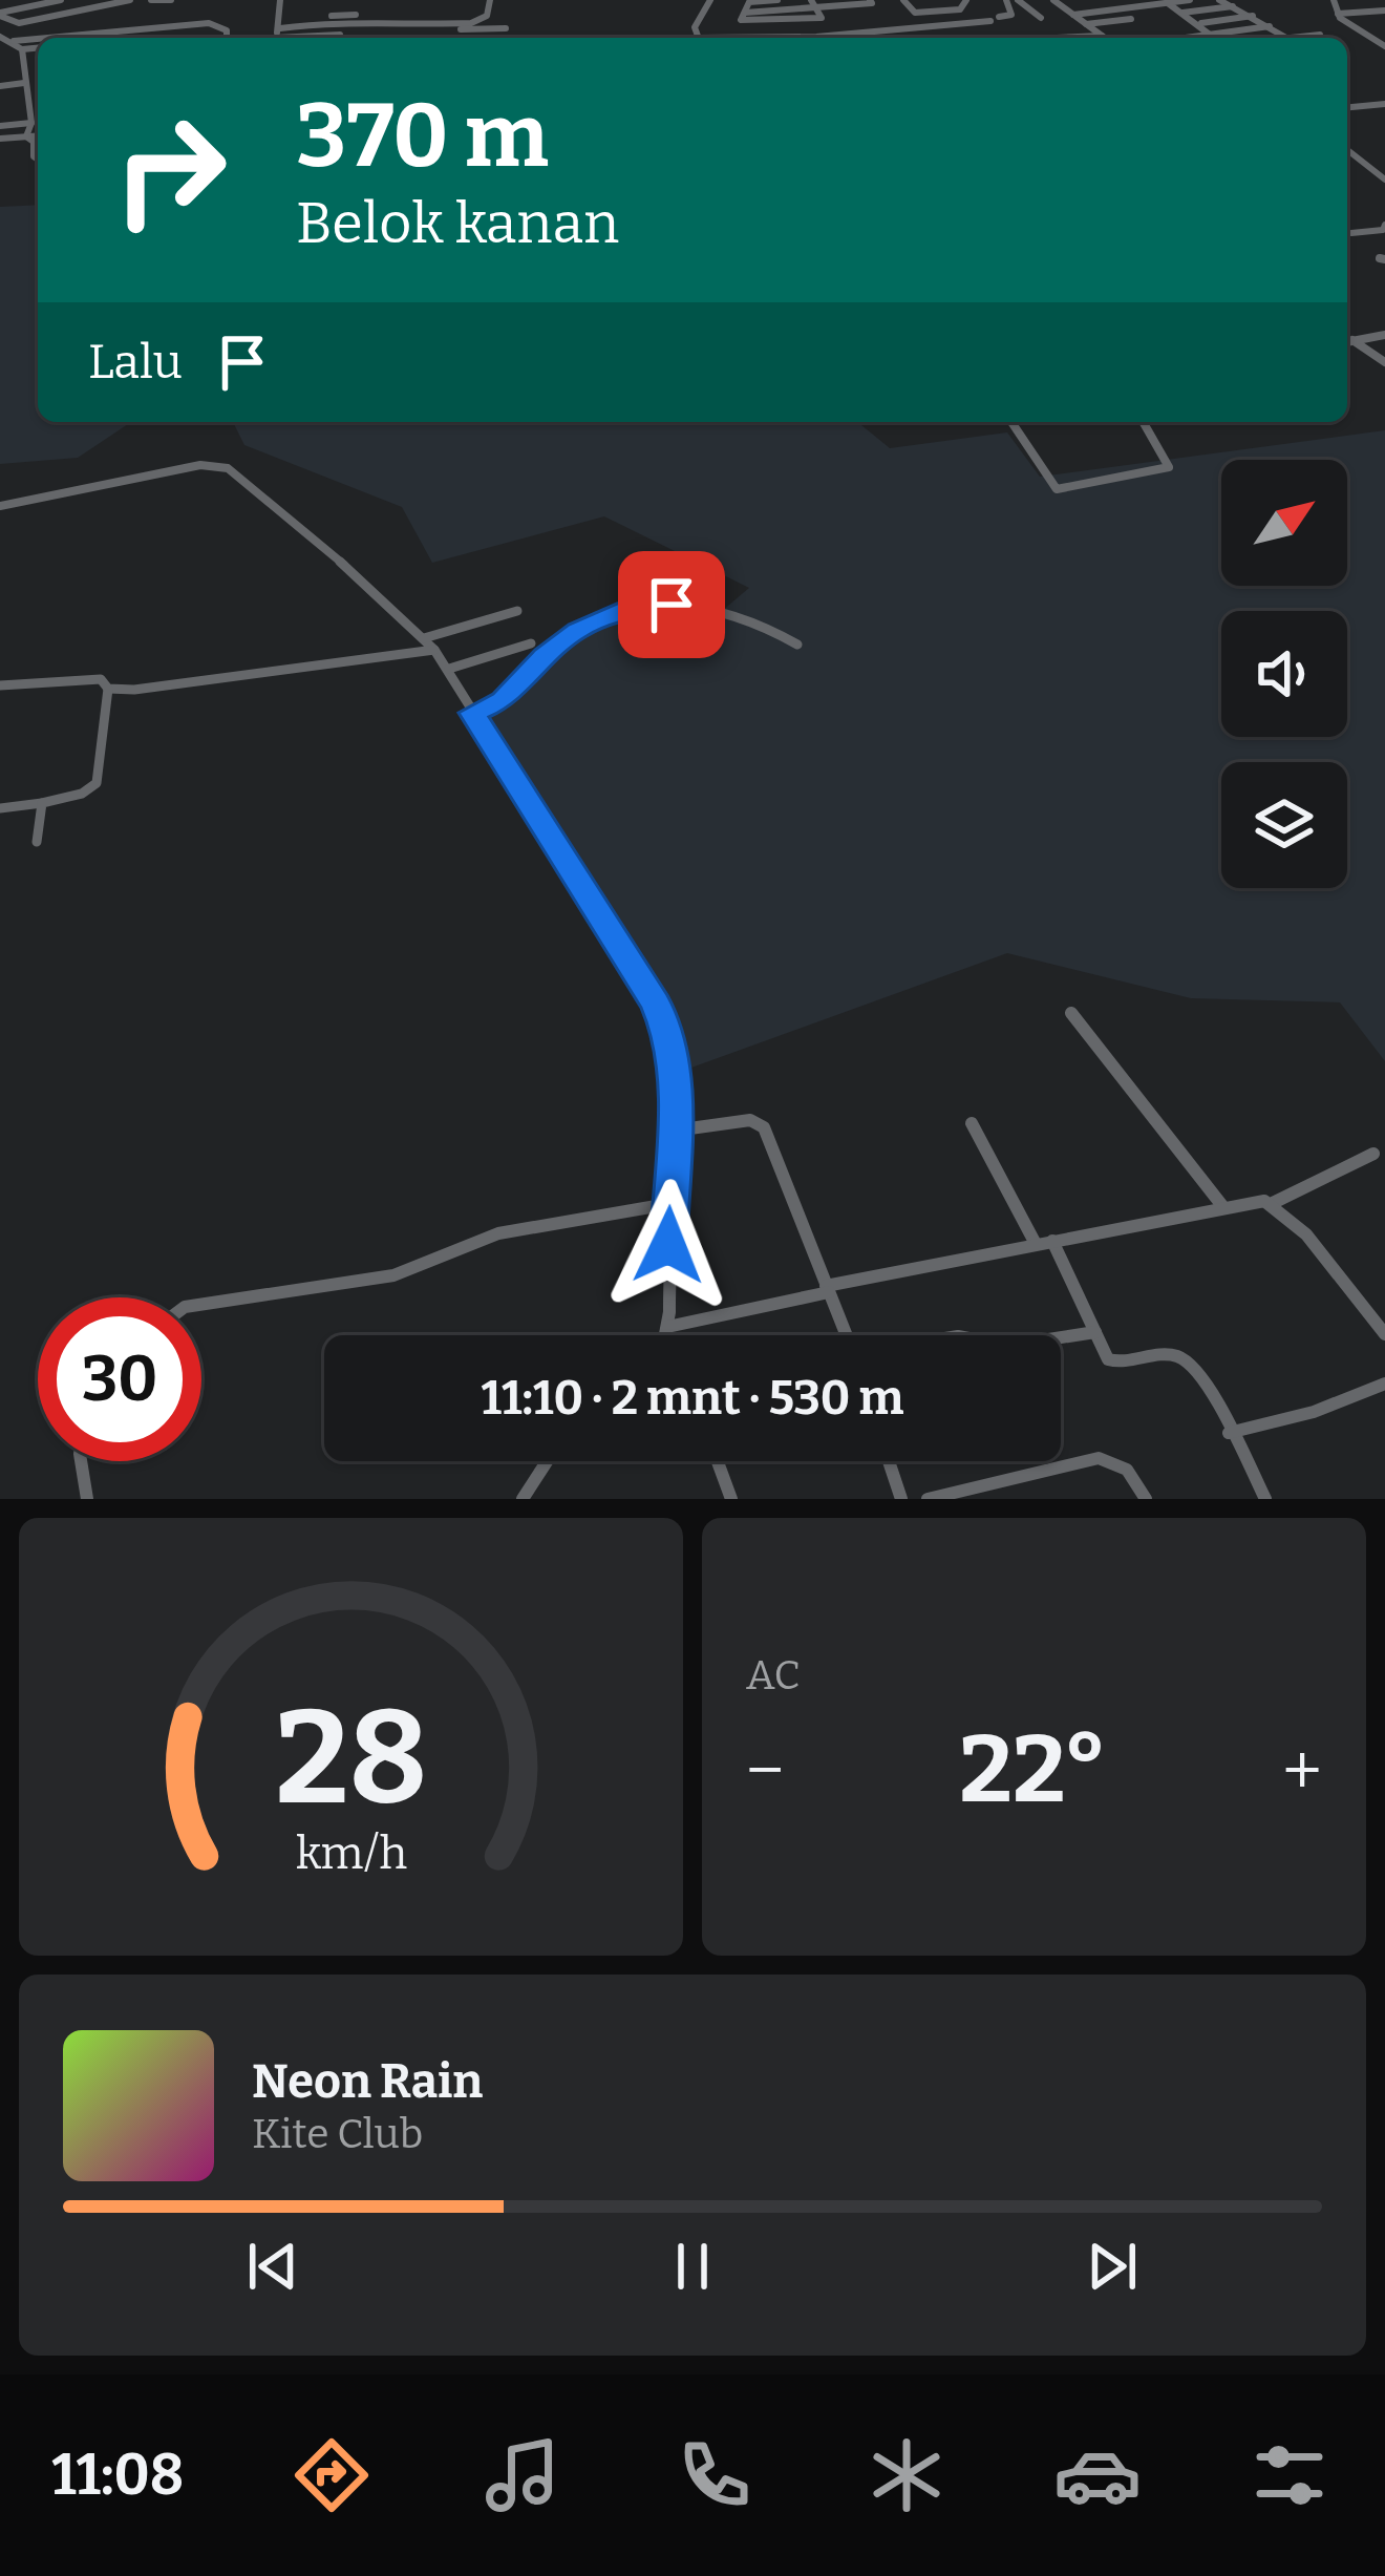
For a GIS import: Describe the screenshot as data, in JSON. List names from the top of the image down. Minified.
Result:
{"north":"top right","page":{"turn":["370 m","Belok kanan"],"then":"Lalu","limit":"30","trip":"11:10 · 2 mnt · 530 m","tile":"AC","heat":["−","22°","+"],"song":["Neon Rain","Kite Club"],"tabs":"11:08","gauge":["28","km/h"]}}
